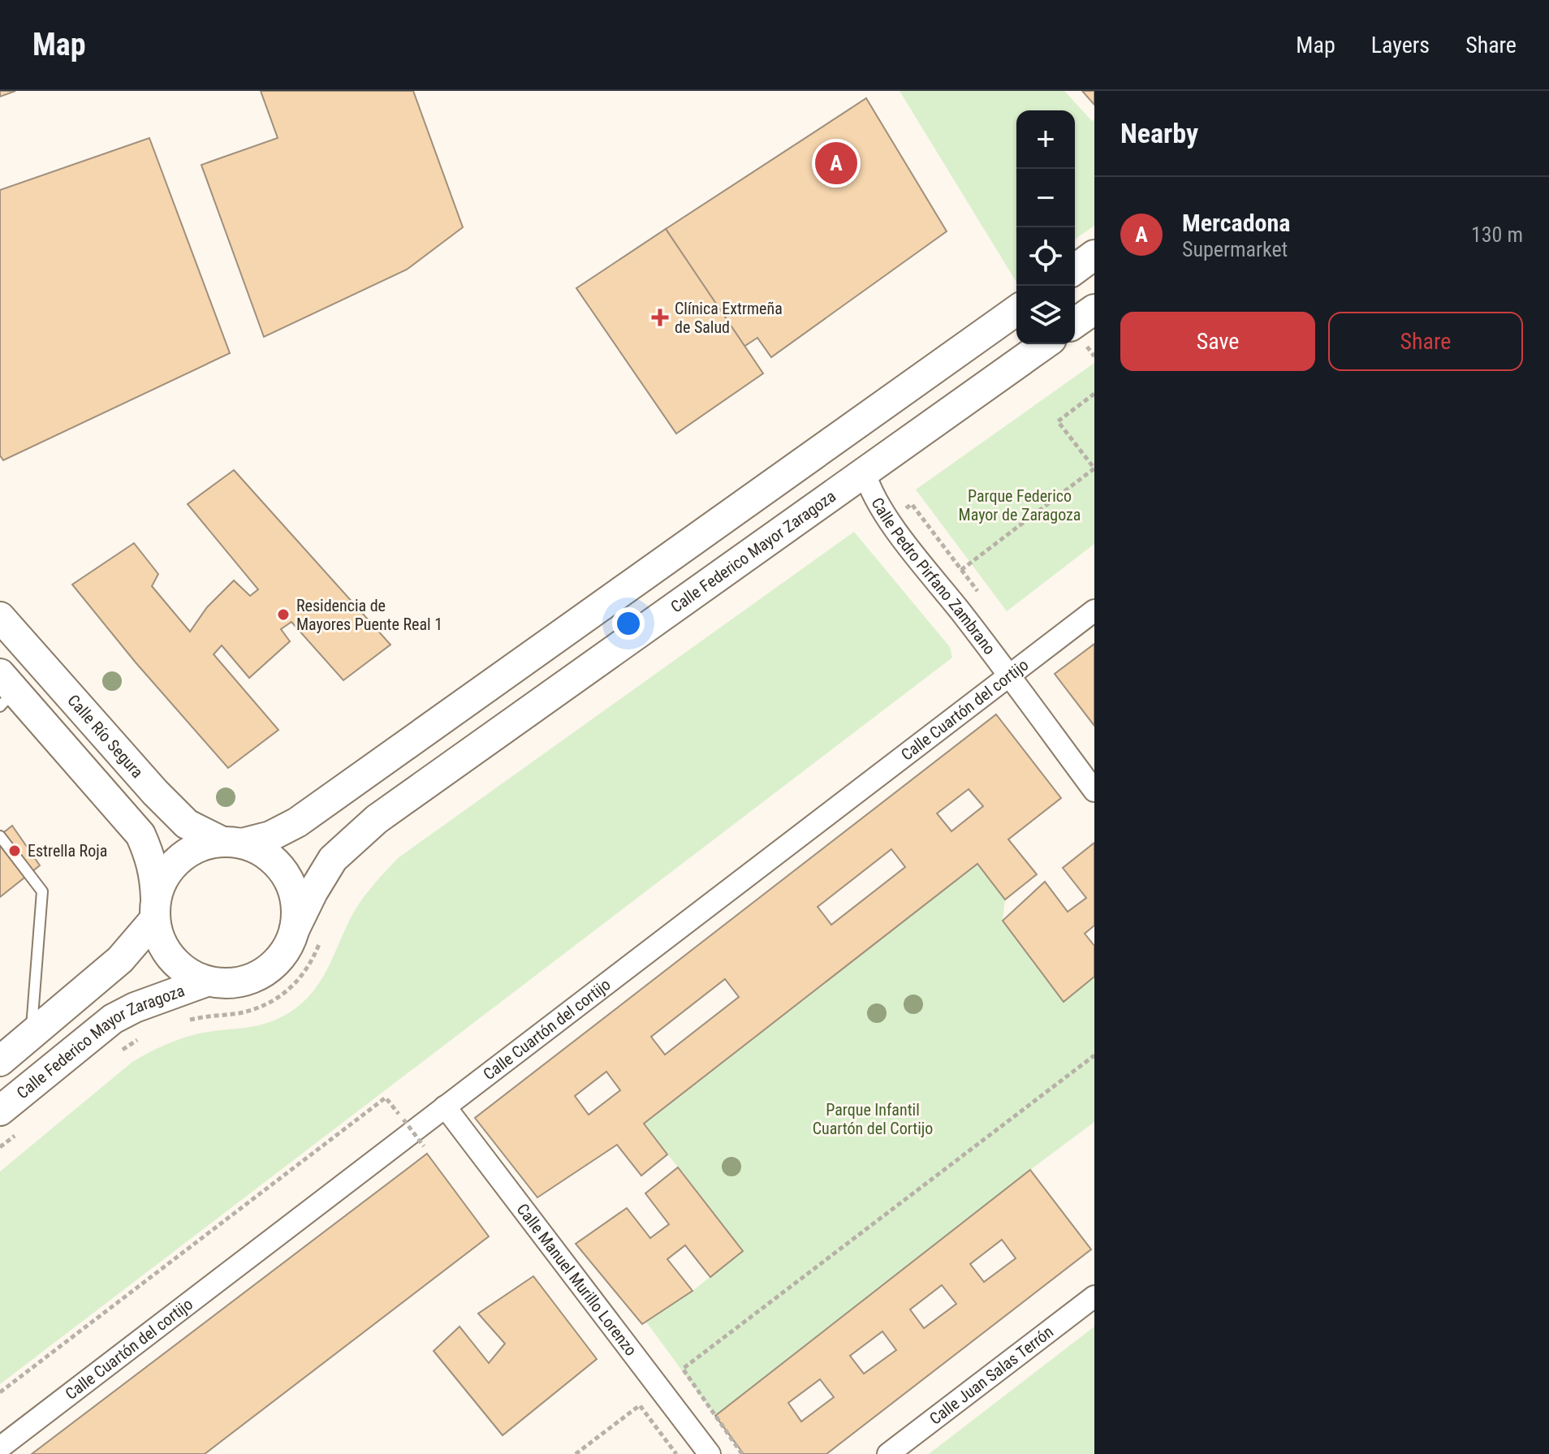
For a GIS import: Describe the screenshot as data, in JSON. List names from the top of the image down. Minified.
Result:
{"streets":{"main road":["Calle Federico Mayor Zaragoza","Calle Río Segura"],"street":["Calle Pedro Pirfano Zambrano","Calle Cuartón del cortijo","Calle Manuel Murillo Lorenzo","Calle Juan Salas Terrón"]},"crossings":[["Calle Federico Mayor Zaragoza","Calle Pedro Pirfano Zambrano"],["Calle Federico Mayor Zaragoza","Calle Río Segura"],["Calle Pedro Pirfano Zambrano","Calle Cuartón del cortijo"],["Calle Cuartón del cortijo","Calle Manuel Murillo Lorenzo"]],"parks":["Parque Federico Mayor de Zaragoza","Parque Infantil Cuartón del Cortijo"],"places":{"health":["Clínica Extrmeña de Salud"],"other":["Residencia de Mayores Puente Real 1","Estrella Roja"]},"page":{"header":"Map","nav":["Map","Layers","Share"],"heading":"Nearby","map_buttons":["+","−"],"pins":"A","list":[{"mark":"A","name":"Mercadona","note":"Supermarket","value":"130 m"}],"buttons":["Save","Share"]}}
